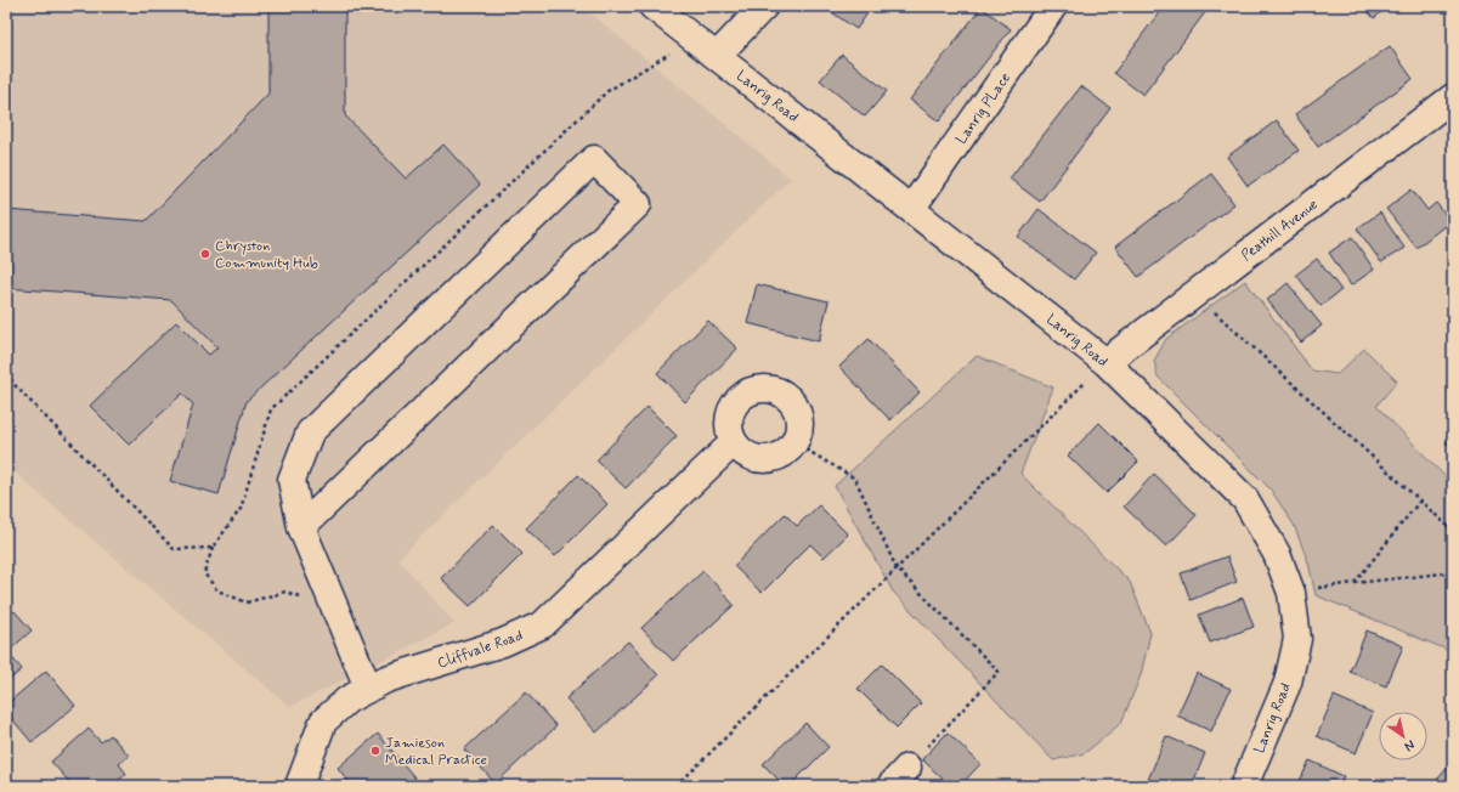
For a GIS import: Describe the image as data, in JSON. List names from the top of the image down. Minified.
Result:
{"streets":{"street":["Lanrig Road","Lanrig PLace","Peathill Avenue","Cliffvale Road"]},"crossings":[["Lanrig Road","Lanrig PLace"],["Lanrig Road","Peathill Avenue"]],"places":["Chryston Community Hub","Jamieson Medical Practice"],"north":"bottom right"}
